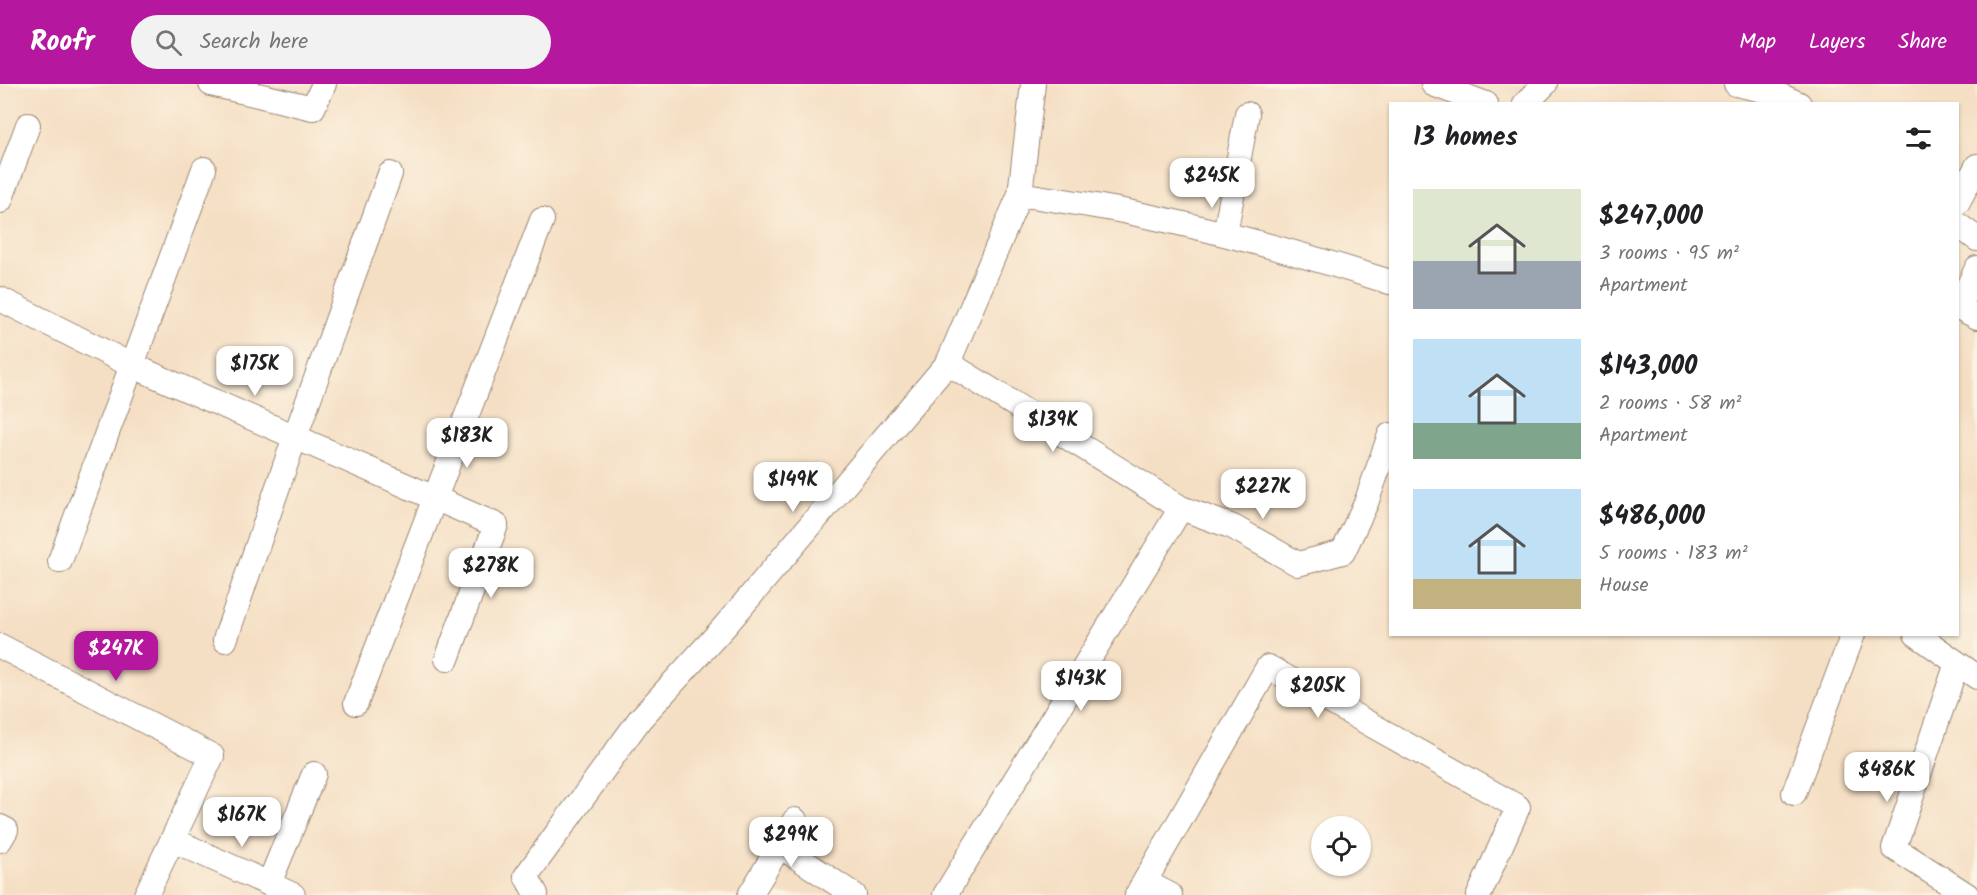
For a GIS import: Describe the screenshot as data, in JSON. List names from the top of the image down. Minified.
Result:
{"page":{"header":"Roofr","search":"Search here","nav":["Map","Layers","Share"],"heading":"13 homes","price":["$245K","$175K","$139K","$183K","$149K","$227K","$278K","$247K","$143K","$205K","$486K","$167K","$299K"],"list":[{"name":"$247,000","note":"3 rooms · 95 m² · Apartment"},{"name":"$143,000","note":"2 rooms · 58 m² · Apartment"},{"name":"$486,000","note":"5 rooms · 183 m² · House"}]}}
